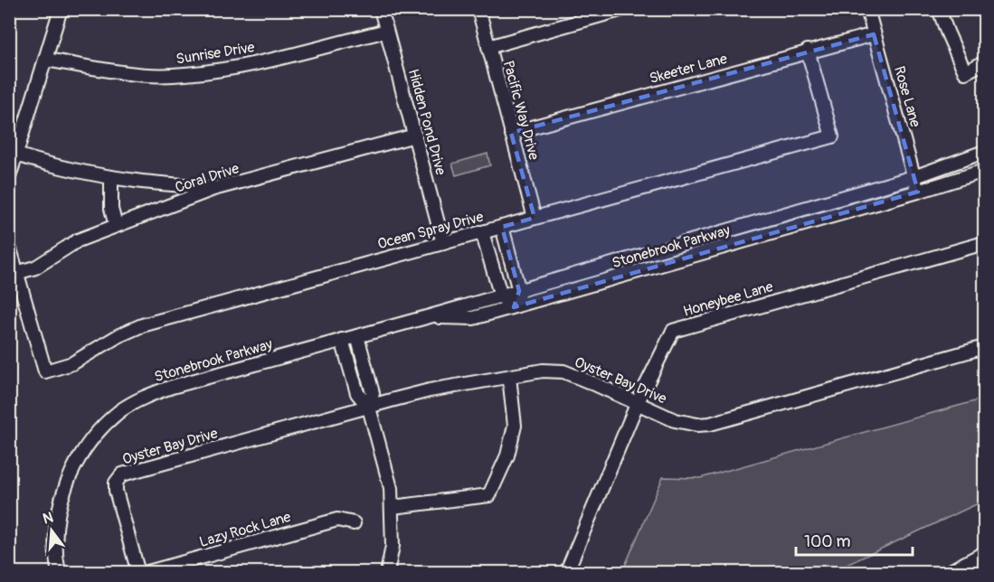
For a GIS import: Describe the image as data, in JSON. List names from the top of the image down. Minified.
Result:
{"streets":{"street":["Sunrise Drive","Skeeter Lane","Rose Lane","Pacific Way Drive","Hidden Pond Drive","Coral Drive","Ocean Spray Drive","Stonebrook Parkway","Honeybee Lane","Oyster Bay Drive","Lazy Rock Lane"]},"crossings":[["Sunrise Drive","Hidden Pond Drive"],["Skeeter Lane","Rose Lane"],["Skeeter Lane","Pacific Way Drive"],["Skeeter Lane","Ocean Spray Drive"],["Rose Lane","Stonebrook Parkway"],["Pacific Way Drive","Ocean Spray Drive"],["Hidden Pond Drive","Coral Drive"],["Hidden Pond Drive","Ocean Spray Drive"],["Coral Drive","Ocean Spray Drive"],["Honeybee Lane","Oyster Bay Drive"]],"scale_bar":"100 m","north":"top"}
